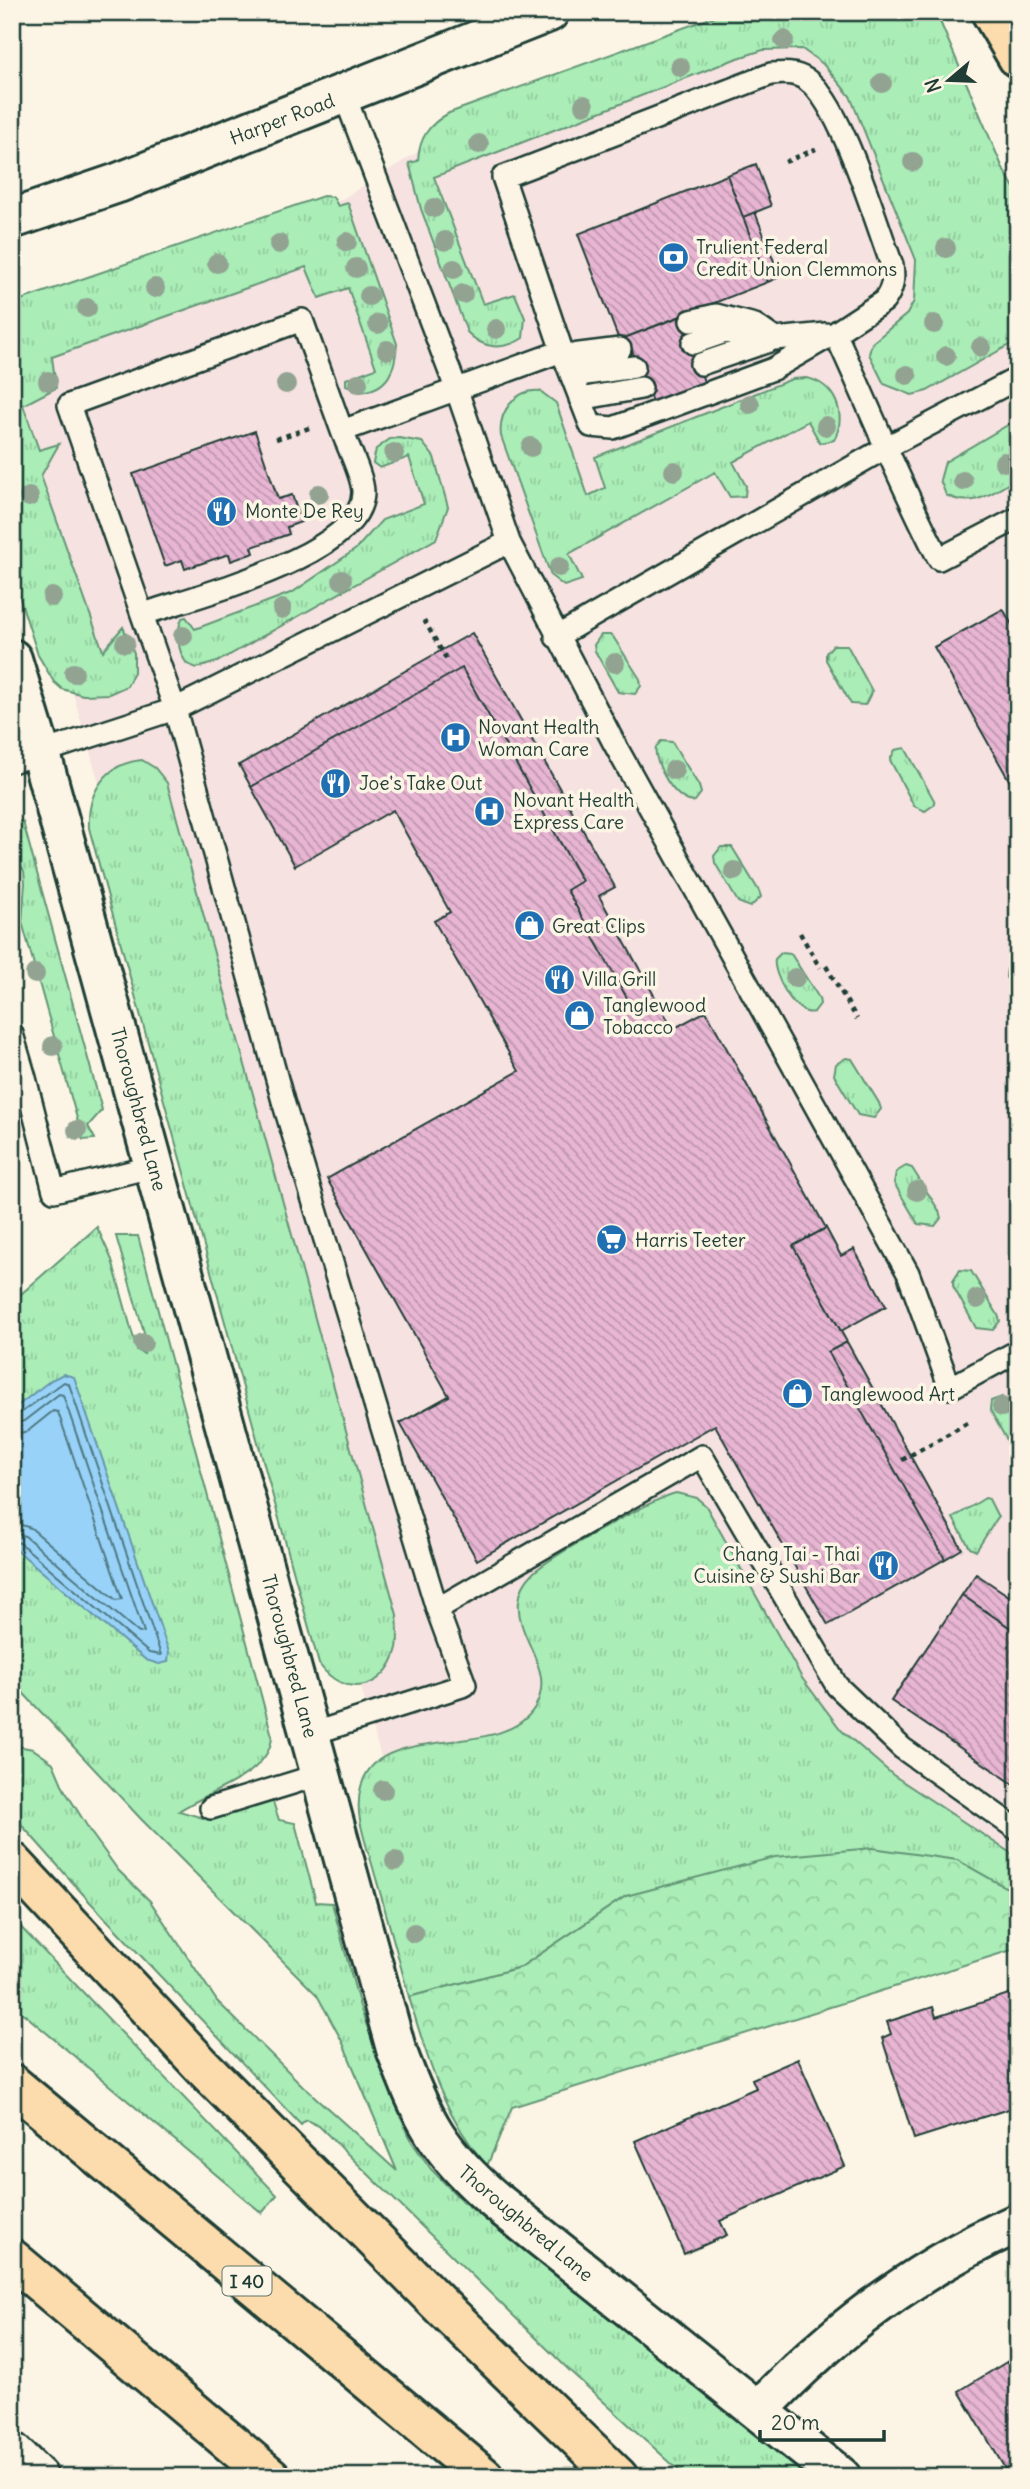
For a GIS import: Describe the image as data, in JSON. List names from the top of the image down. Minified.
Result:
{"streets":{"main road":["I 40"],"street":["Harper Road","Thoroughbred Lane"]},"places":{"bank":["Trulient Federal Credit Union Clemmons"],"restaurant":["Monte De Rey","Joe's Take Out","Villa Grill","Chang Tai - Thai Cuisine & Sushi Bar"],"hospital":["Novant Health Woman Care","Novant Health Express Care"],"shop":["Great Clips","Tanglewood Tobacco","Tanglewood Art"],"supermarket":["Harris Teeter"]},"scale_bar":"20 m","north":"left"}
